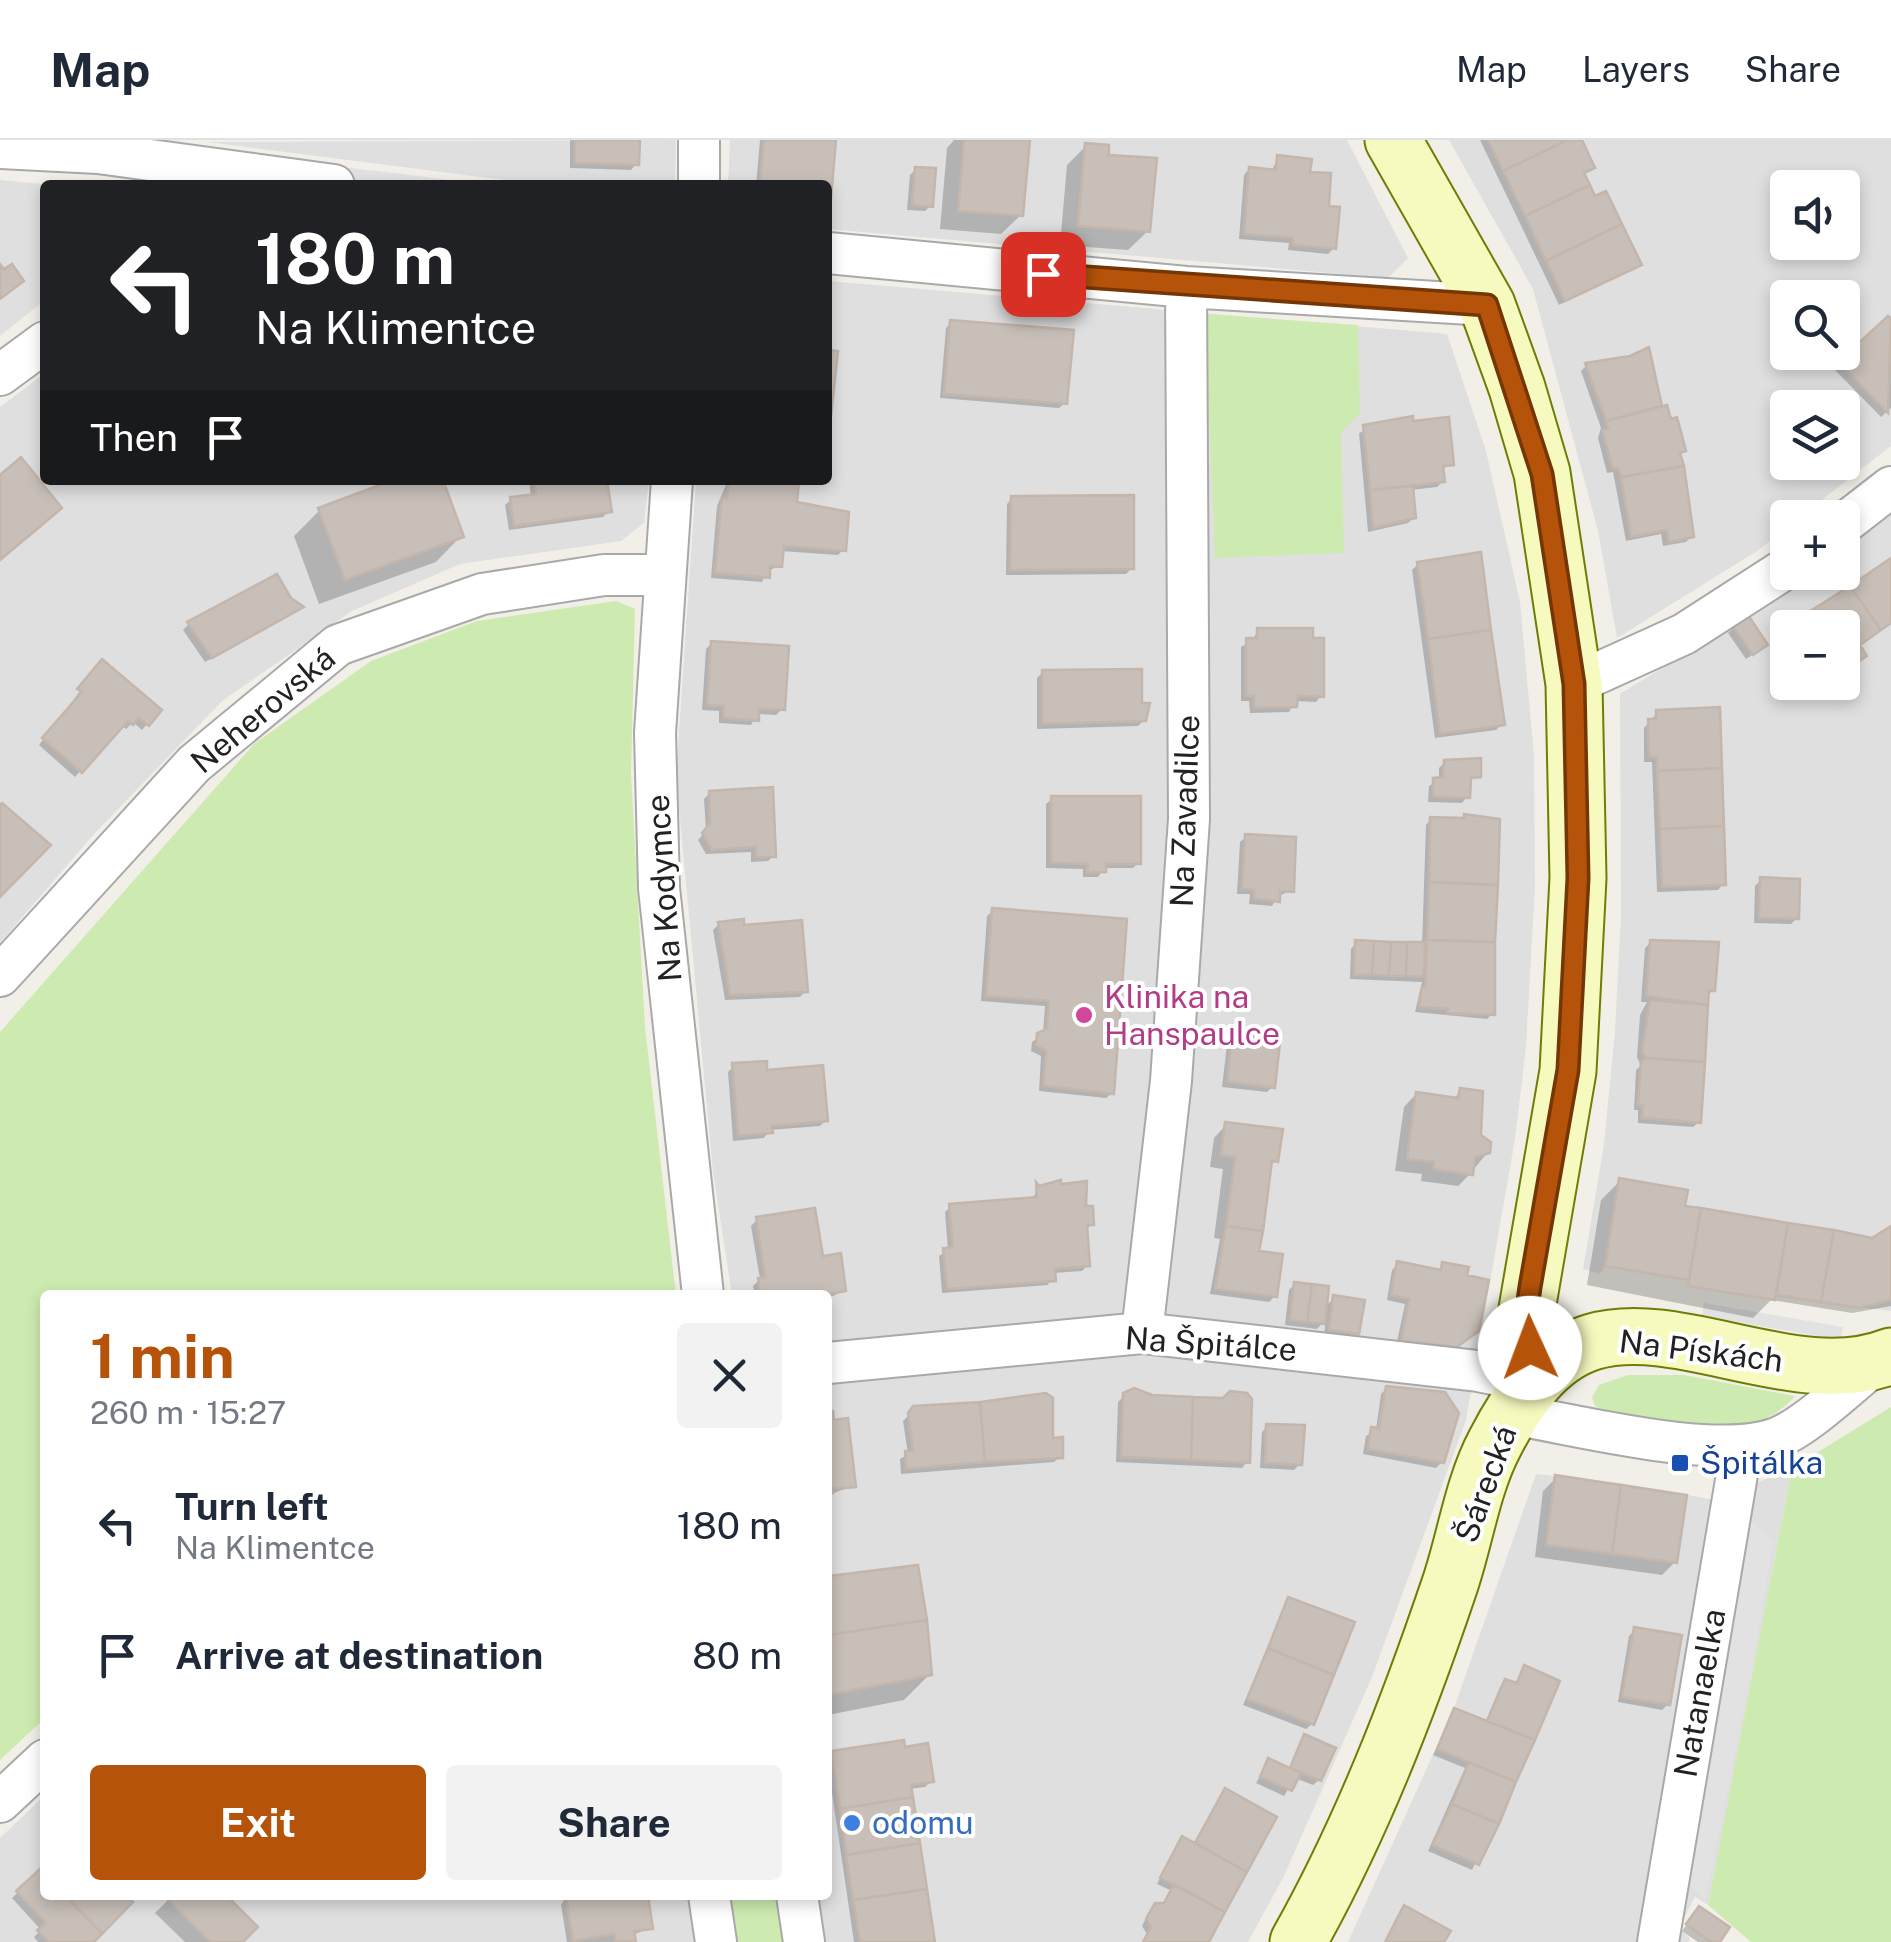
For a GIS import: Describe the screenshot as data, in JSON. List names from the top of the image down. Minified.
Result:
{"streets":{"street":["Neherovská","Na Zavadilce","Na Kodymce","Na Špitálce","Na Pískách","Šárecká","Natanaelka"]},"crossings":[["Neherovská","Na Kodymce"],["Na Zavadilce","Na Špitálce"],["Na Špitálce","Na Pískách"],["Na Špitálce","Šárecká"],["Na Pískách","Šárecká"],["Na Pískách","Natanaelka"]],"places":{"other":["Klinika na Hanspaulce","odomu"],"transit":["Špitálka"]},"page":{"header":"Map","nav":["Map","Layers","Share"],"map_buttons":["+","−"],"turn":["180 m","Na Klimentce"],"then":"Then","heading":["1 min","260 m · 15:27"],"list":[{"name":"Turn left","note":"Na Klimentce","value":"180 m"},{"name":"Arrive at destination","value":"80 m"}],"buttons":["Exit","Share"]}}
